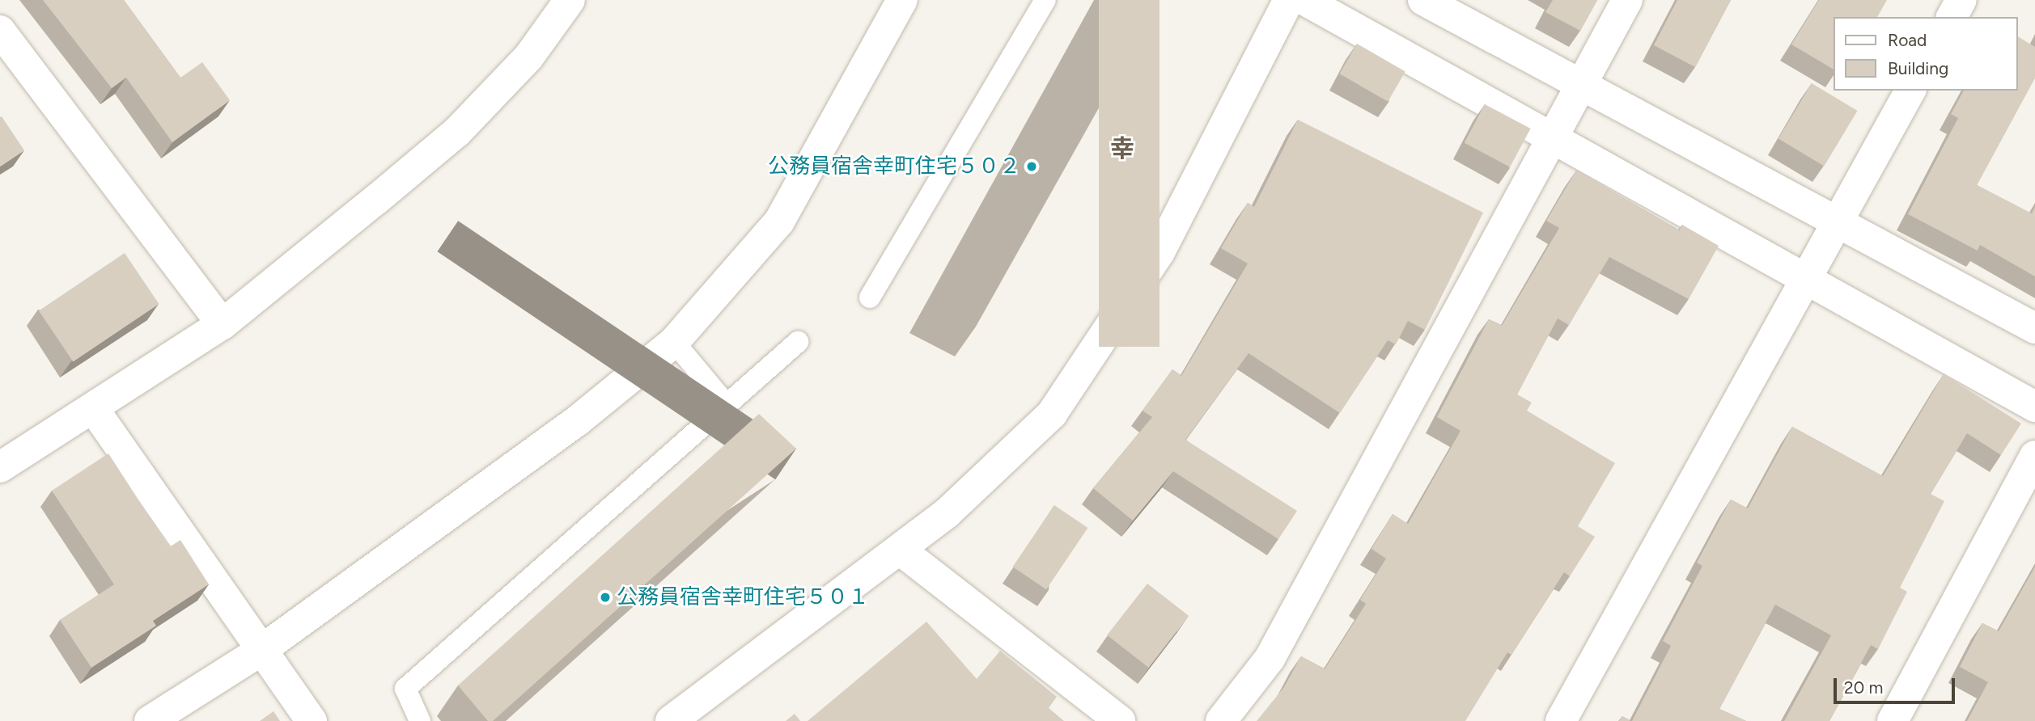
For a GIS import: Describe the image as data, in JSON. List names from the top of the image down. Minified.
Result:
{"districts":["幸"],"places":["公務員宿舎幸町住宅５０２","公務員宿舎幸町住宅５０１"],"legend":["Road","Building"],"scale_bar":"20 m"}
